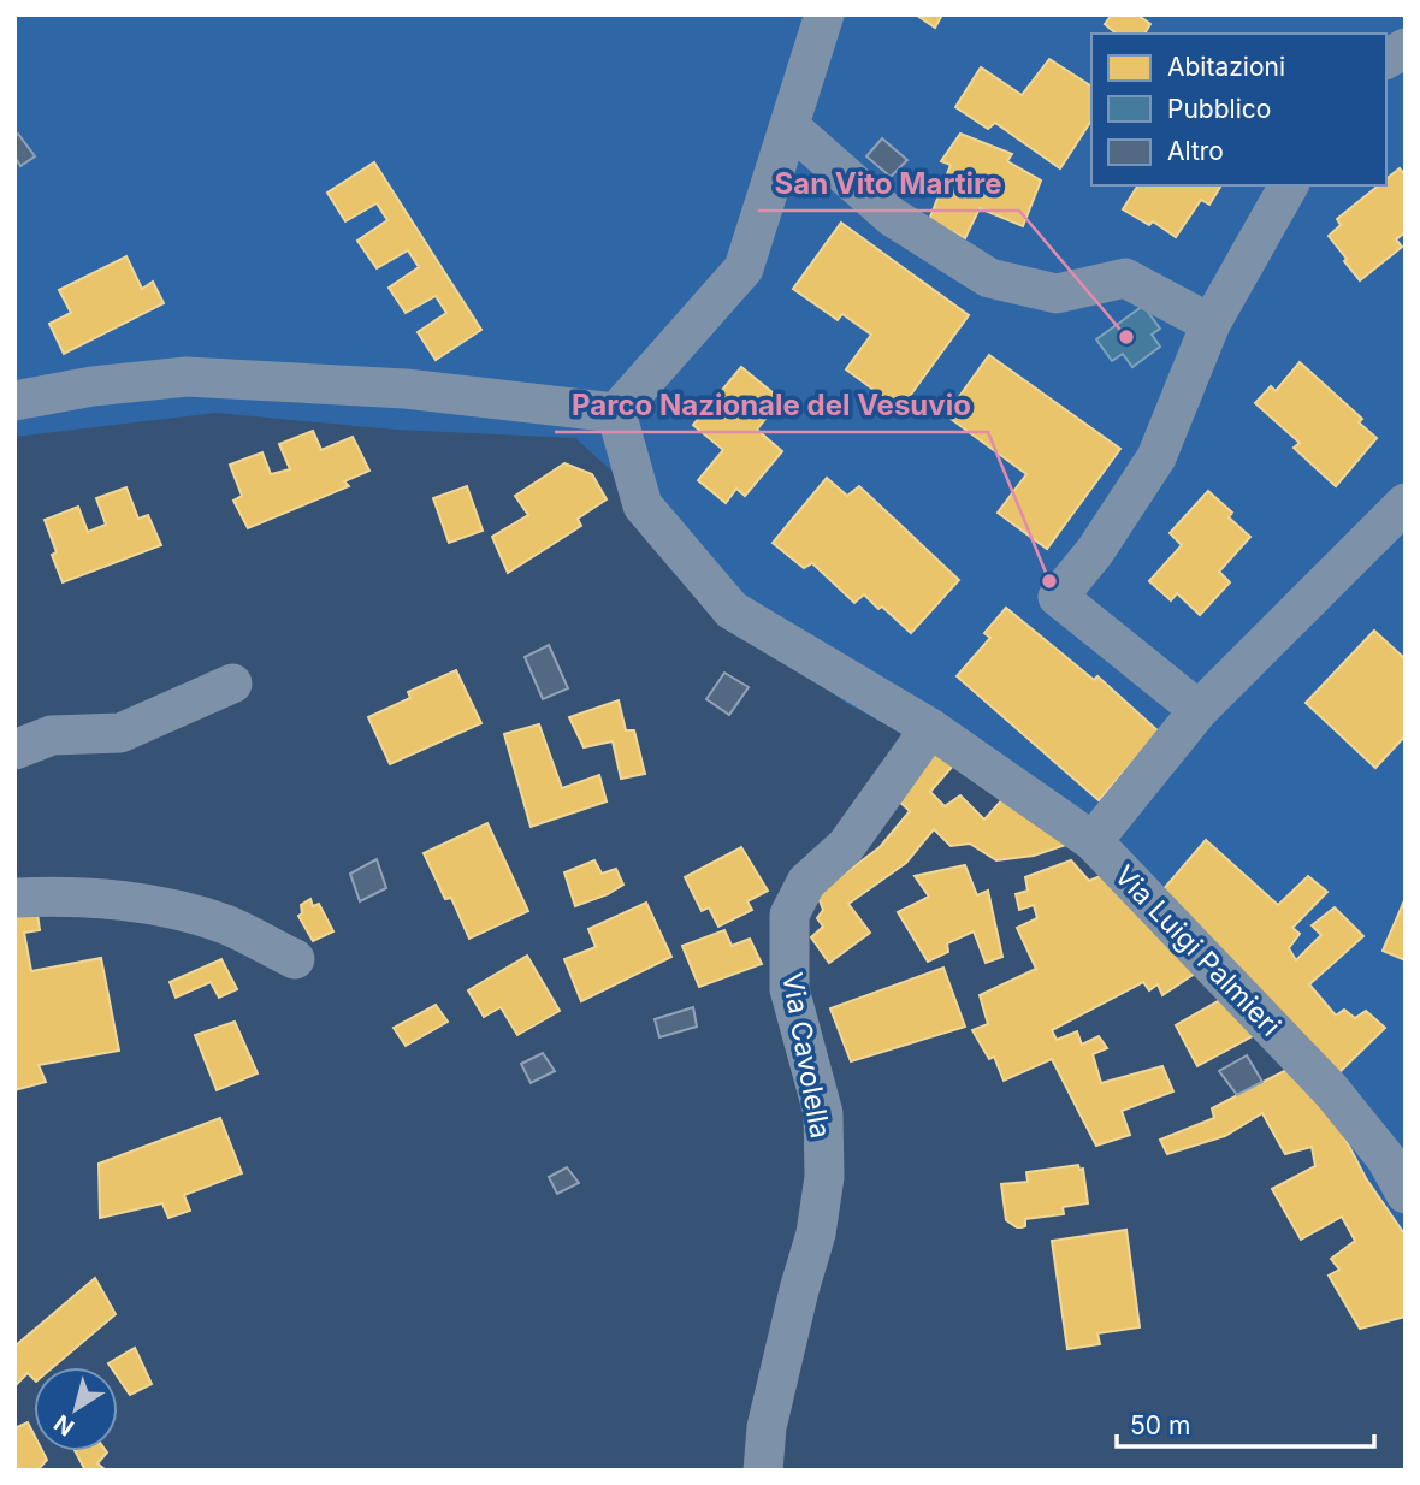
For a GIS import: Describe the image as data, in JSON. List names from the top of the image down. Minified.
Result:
{"streets":{"street":["Via Luigi Palmieri","Via Cavolella"]},"places":["San Vito Martire","Parco Nazionale del Vesuvio"],"legend":["Abitazioni","Pubblico","Altro"],"scale_bar":"50 m","north":"bottom left"}
